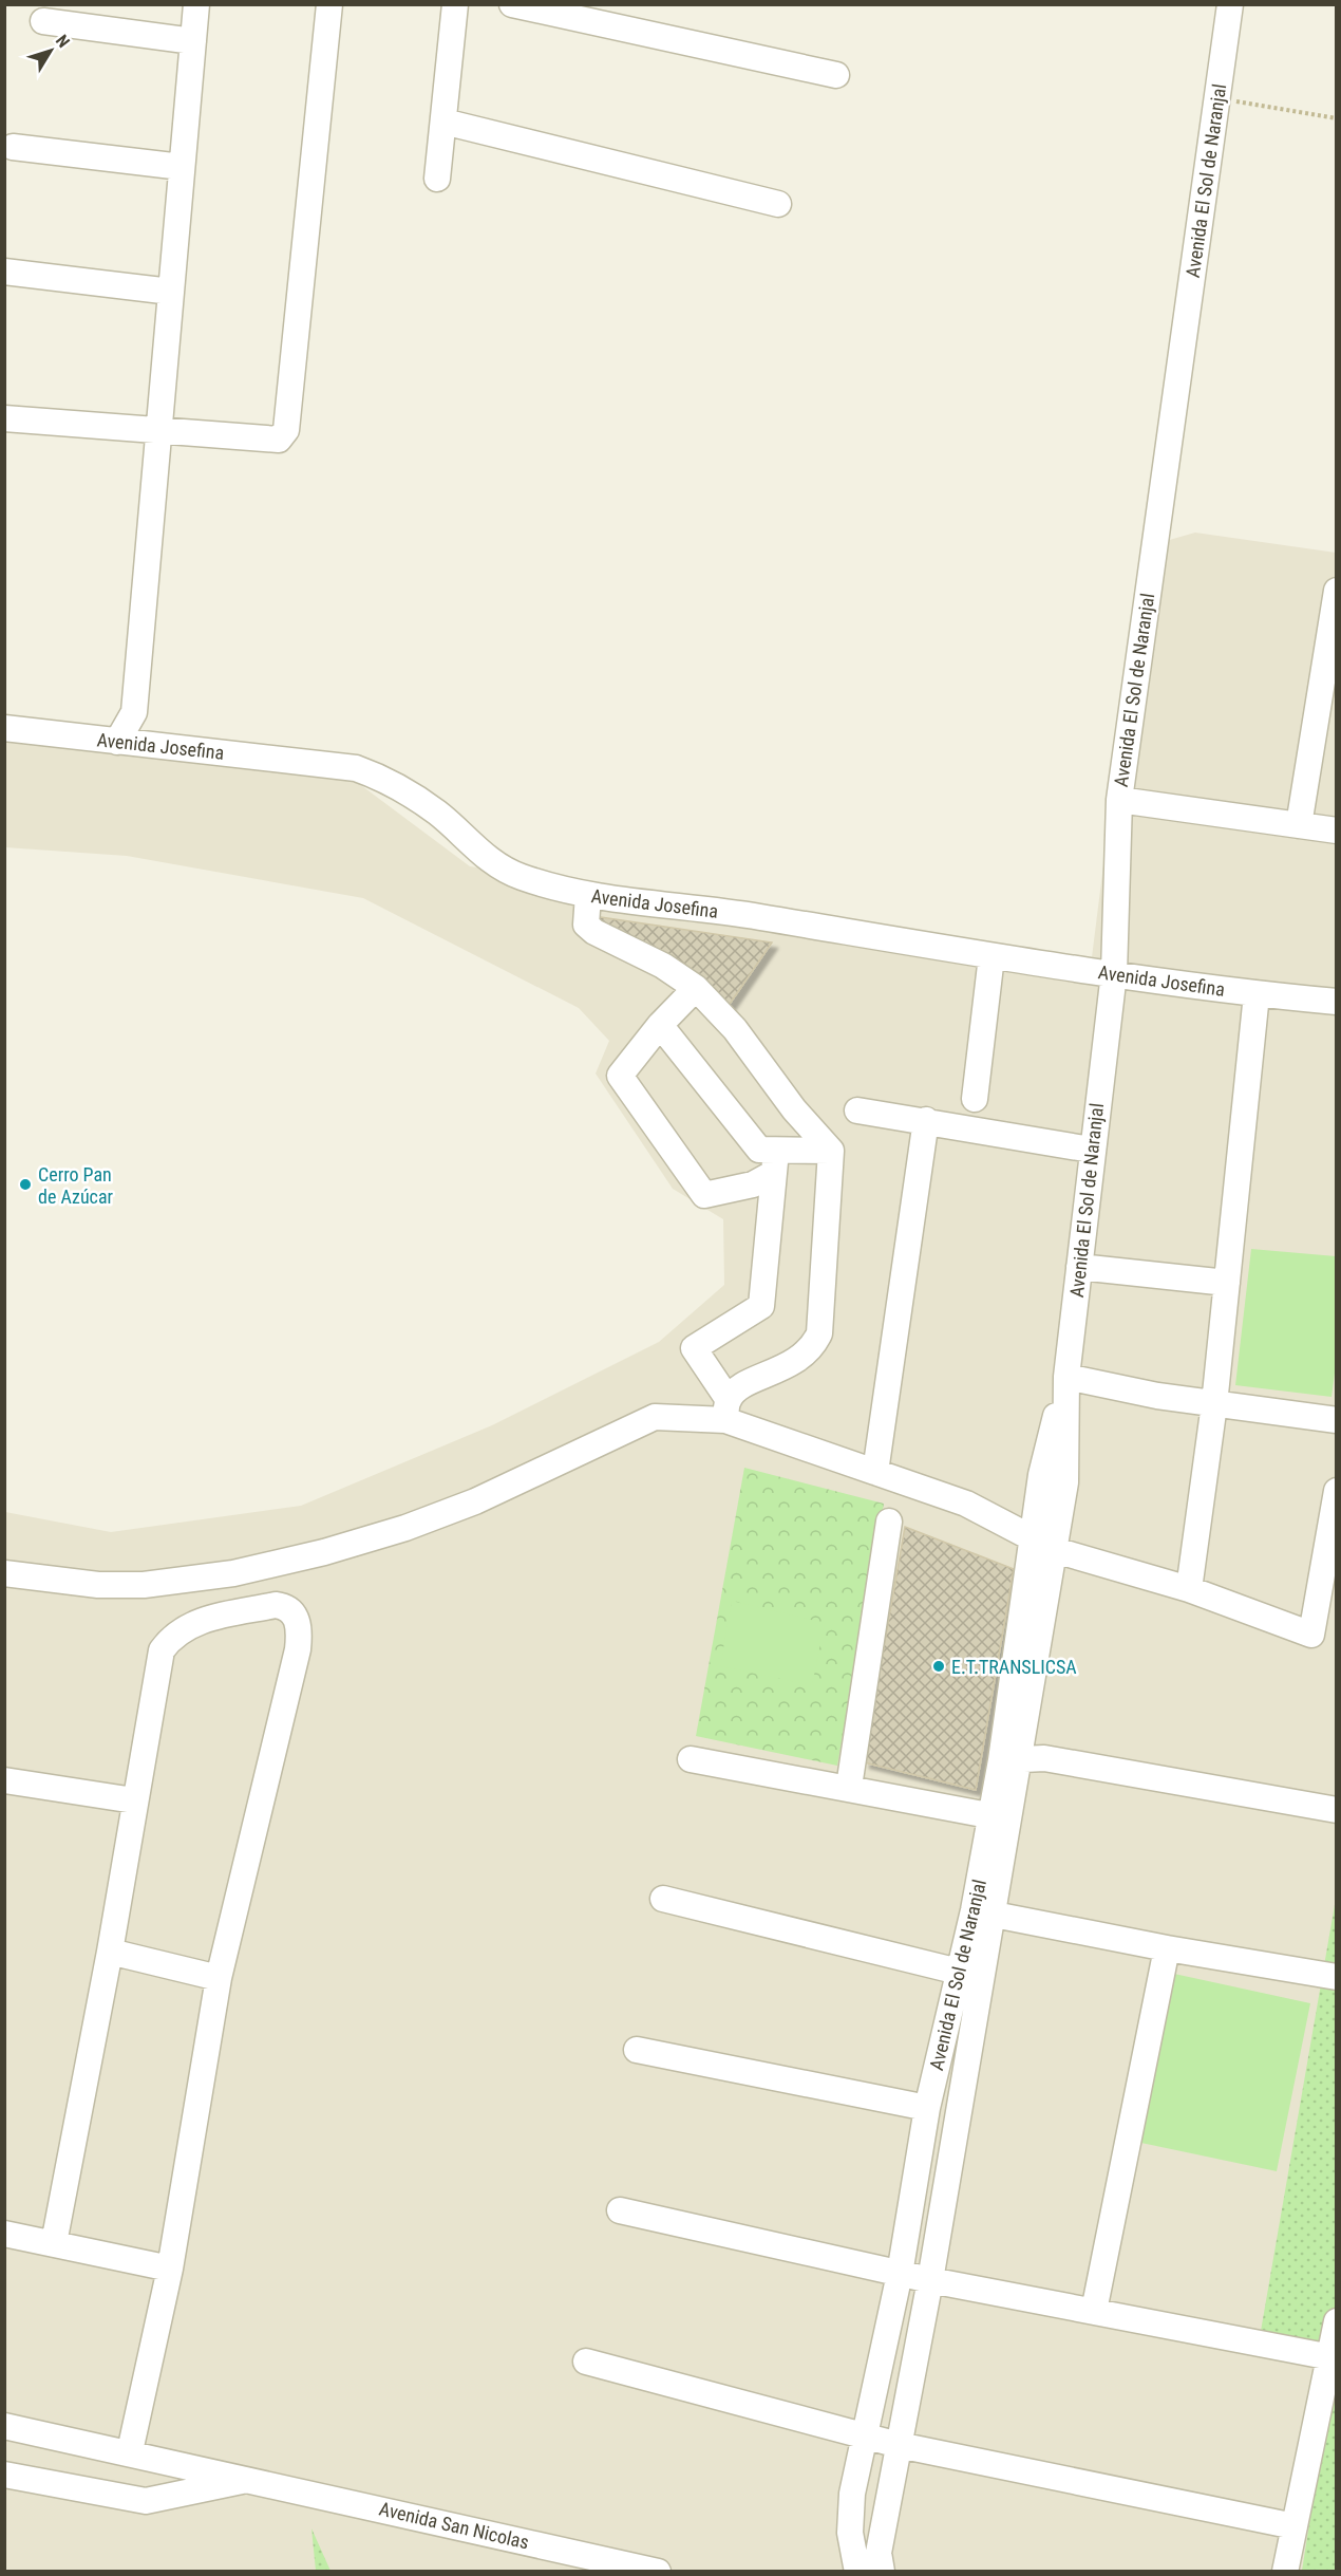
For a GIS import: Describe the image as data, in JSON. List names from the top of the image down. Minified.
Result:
{"streets":{"street":["Avenida El Sol de Naranjal","Avenida Josefina","Avenida San Nicolas"]},"crossings":[["Avenida El Sol de Naranjal","Avenida Josefina"]],"places":["Cerro Pan de Azúcar","E.T.TRANSLICSA"],"north":"top right"}
